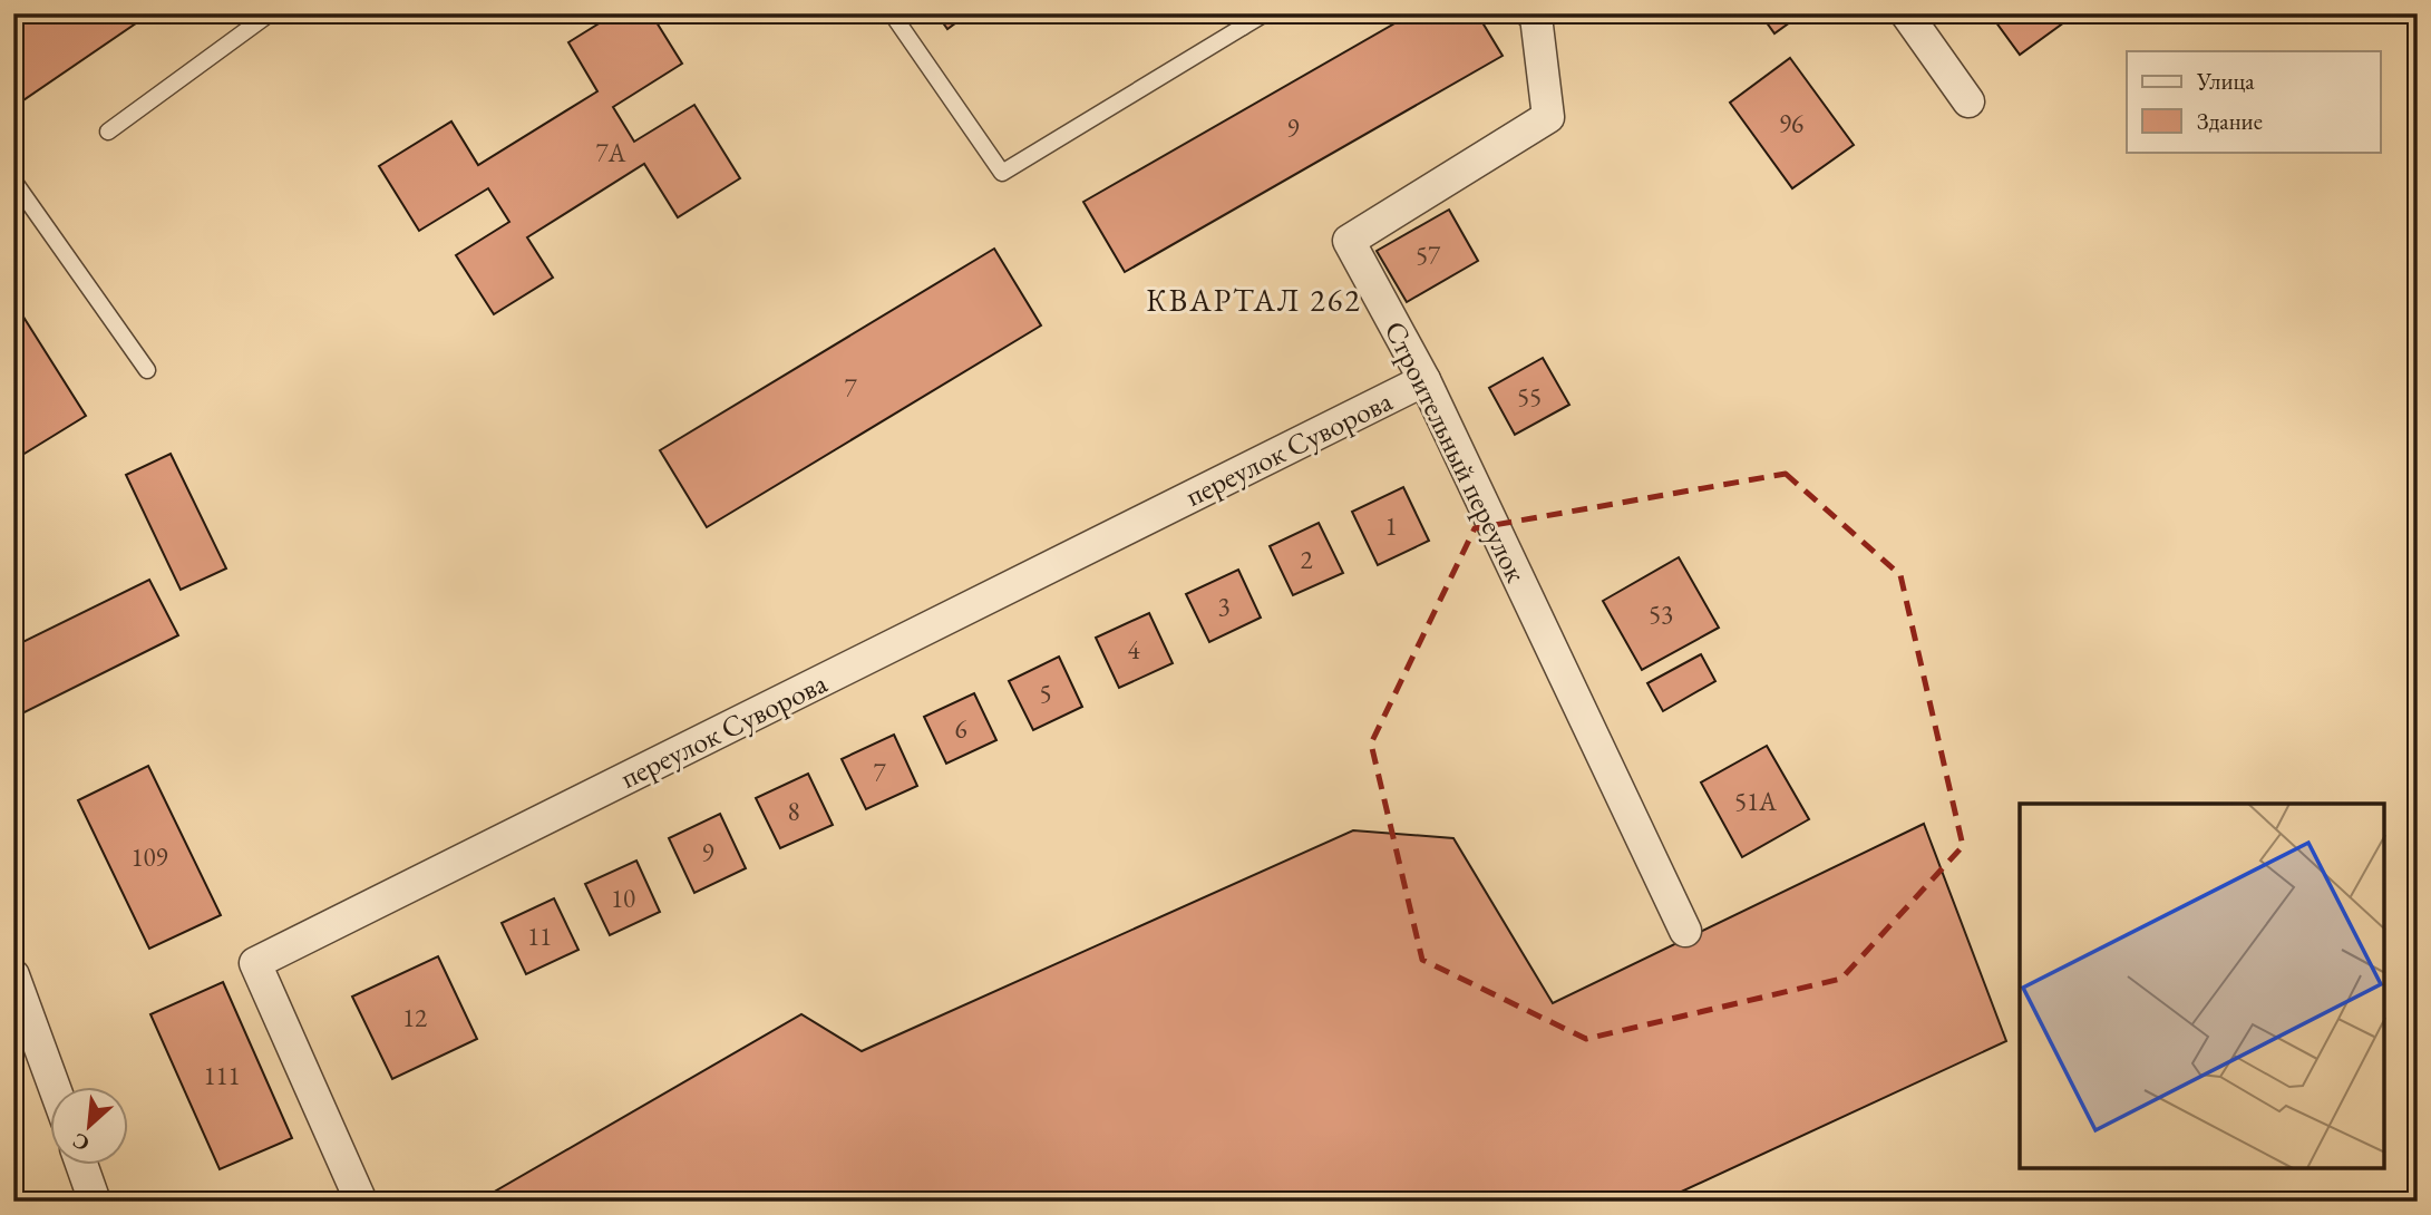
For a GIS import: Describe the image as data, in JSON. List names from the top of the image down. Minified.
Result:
{"streets":{"street":["переулок Суворова","Строительный переулок"]},"crossings":[["переулок Суворова","Строительный переулок"]],"districts":["КВАРТАЛ 262"],"house_numbers":["96","9","7А","57","7","55","1","2","3","53","4","5","6","7","51А","8","9","109","10","11","12","111"],"legend":["Улица","Здание"],"north":"bottom left"}
